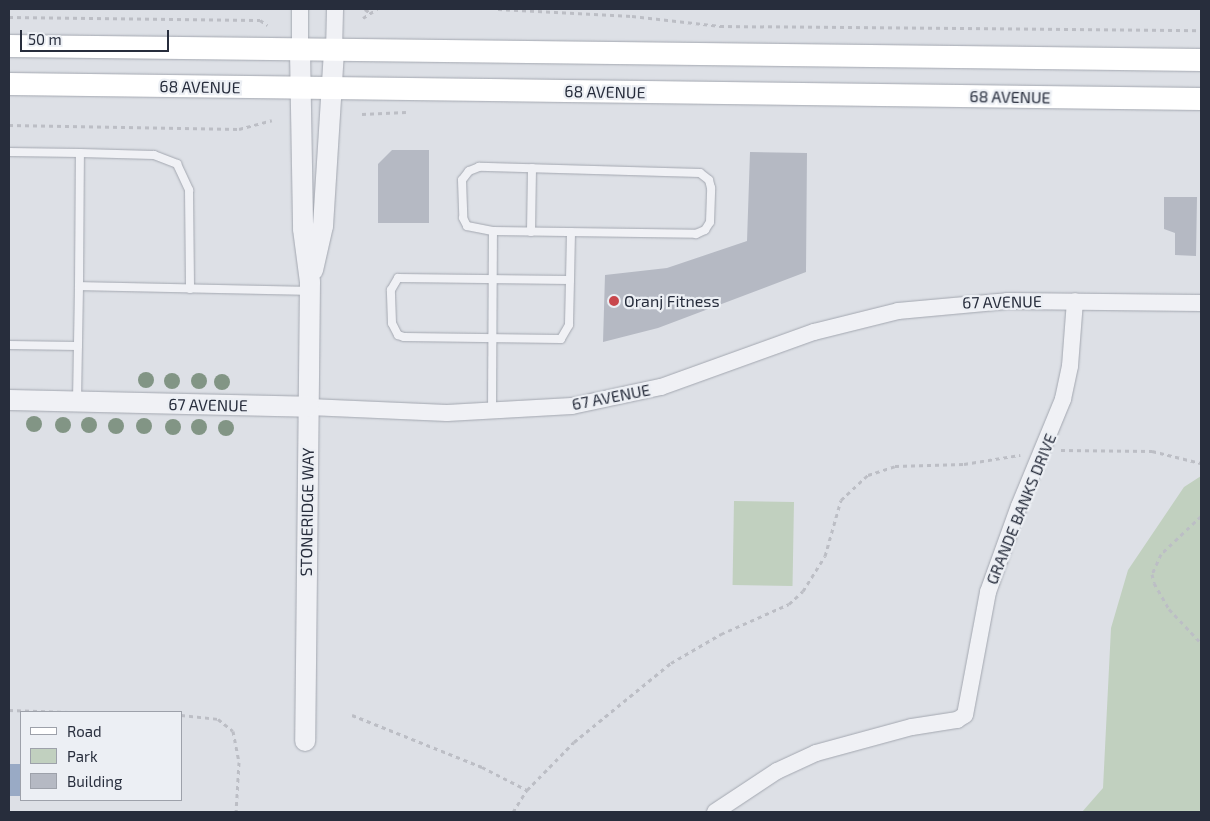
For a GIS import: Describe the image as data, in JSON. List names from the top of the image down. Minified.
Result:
{"streets":{"main road":["68 AVENUE"],"street":["67 AVENUE","GRANDE BANKS DRIVE","STONERIDGE WAY"]},"crossings":[["68 AVENUE","STONERIDGE WAY"],["67 AVENUE","GRANDE BANKS DRIVE"],["67 AVENUE","STONERIDGE WAY"]],"places":["Oranj Fitness"],"legend":["Road","Park","Building"],"scale_bar":"50 m"}
